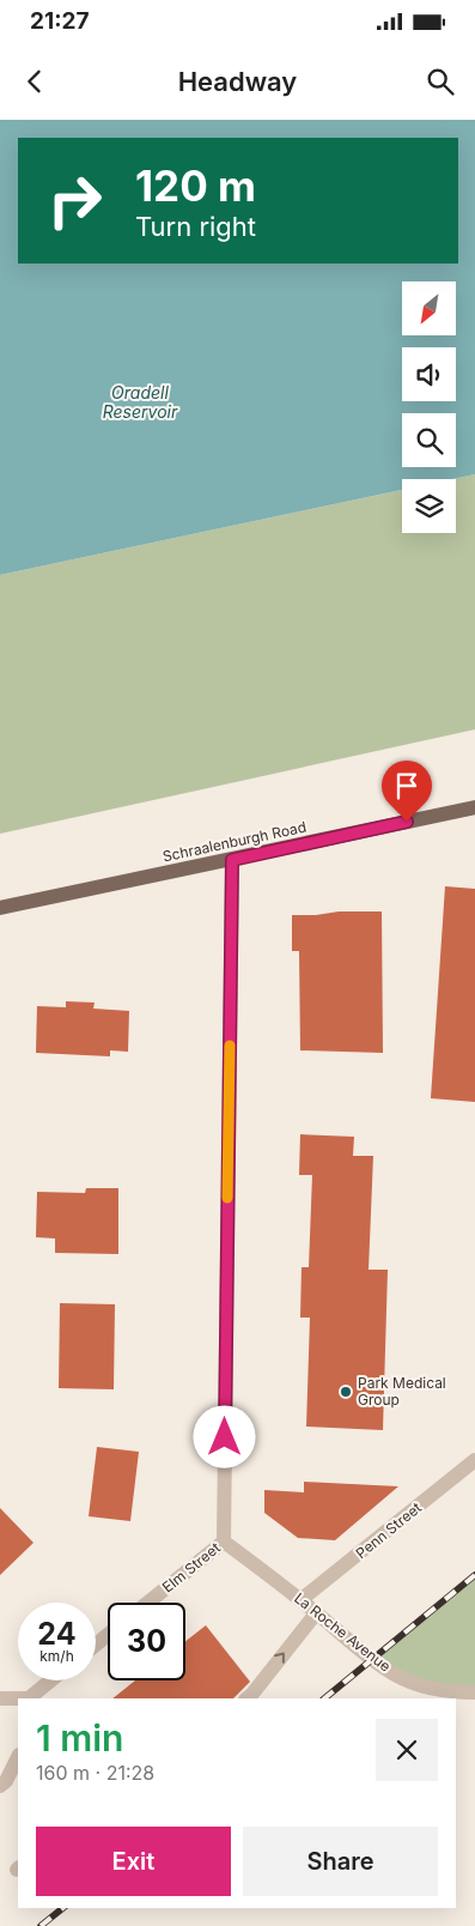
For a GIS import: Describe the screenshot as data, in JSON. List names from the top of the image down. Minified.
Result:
{"streets":{"main road":["Schraalenburgh Road"],"street":["Penn Street","Elm Street","La Roche Avenue"]},"crossings":[["Schraalenburgh Road","Elm Street"],["Penn Street","La Roche Avenue"],["Elm Street","La Roche Avenue"]],"water":["Oradell Reservoir"],"places":["Park Medical Group"],"north":"bottom left","page":{"status":"21:27","header":"Headway","turn":["120 m","Turn right"],"speed":"24 km/h","limit":"30","heading":["1 min","160 m · 21:28"],"buttons":["Exit","Share"]}}
